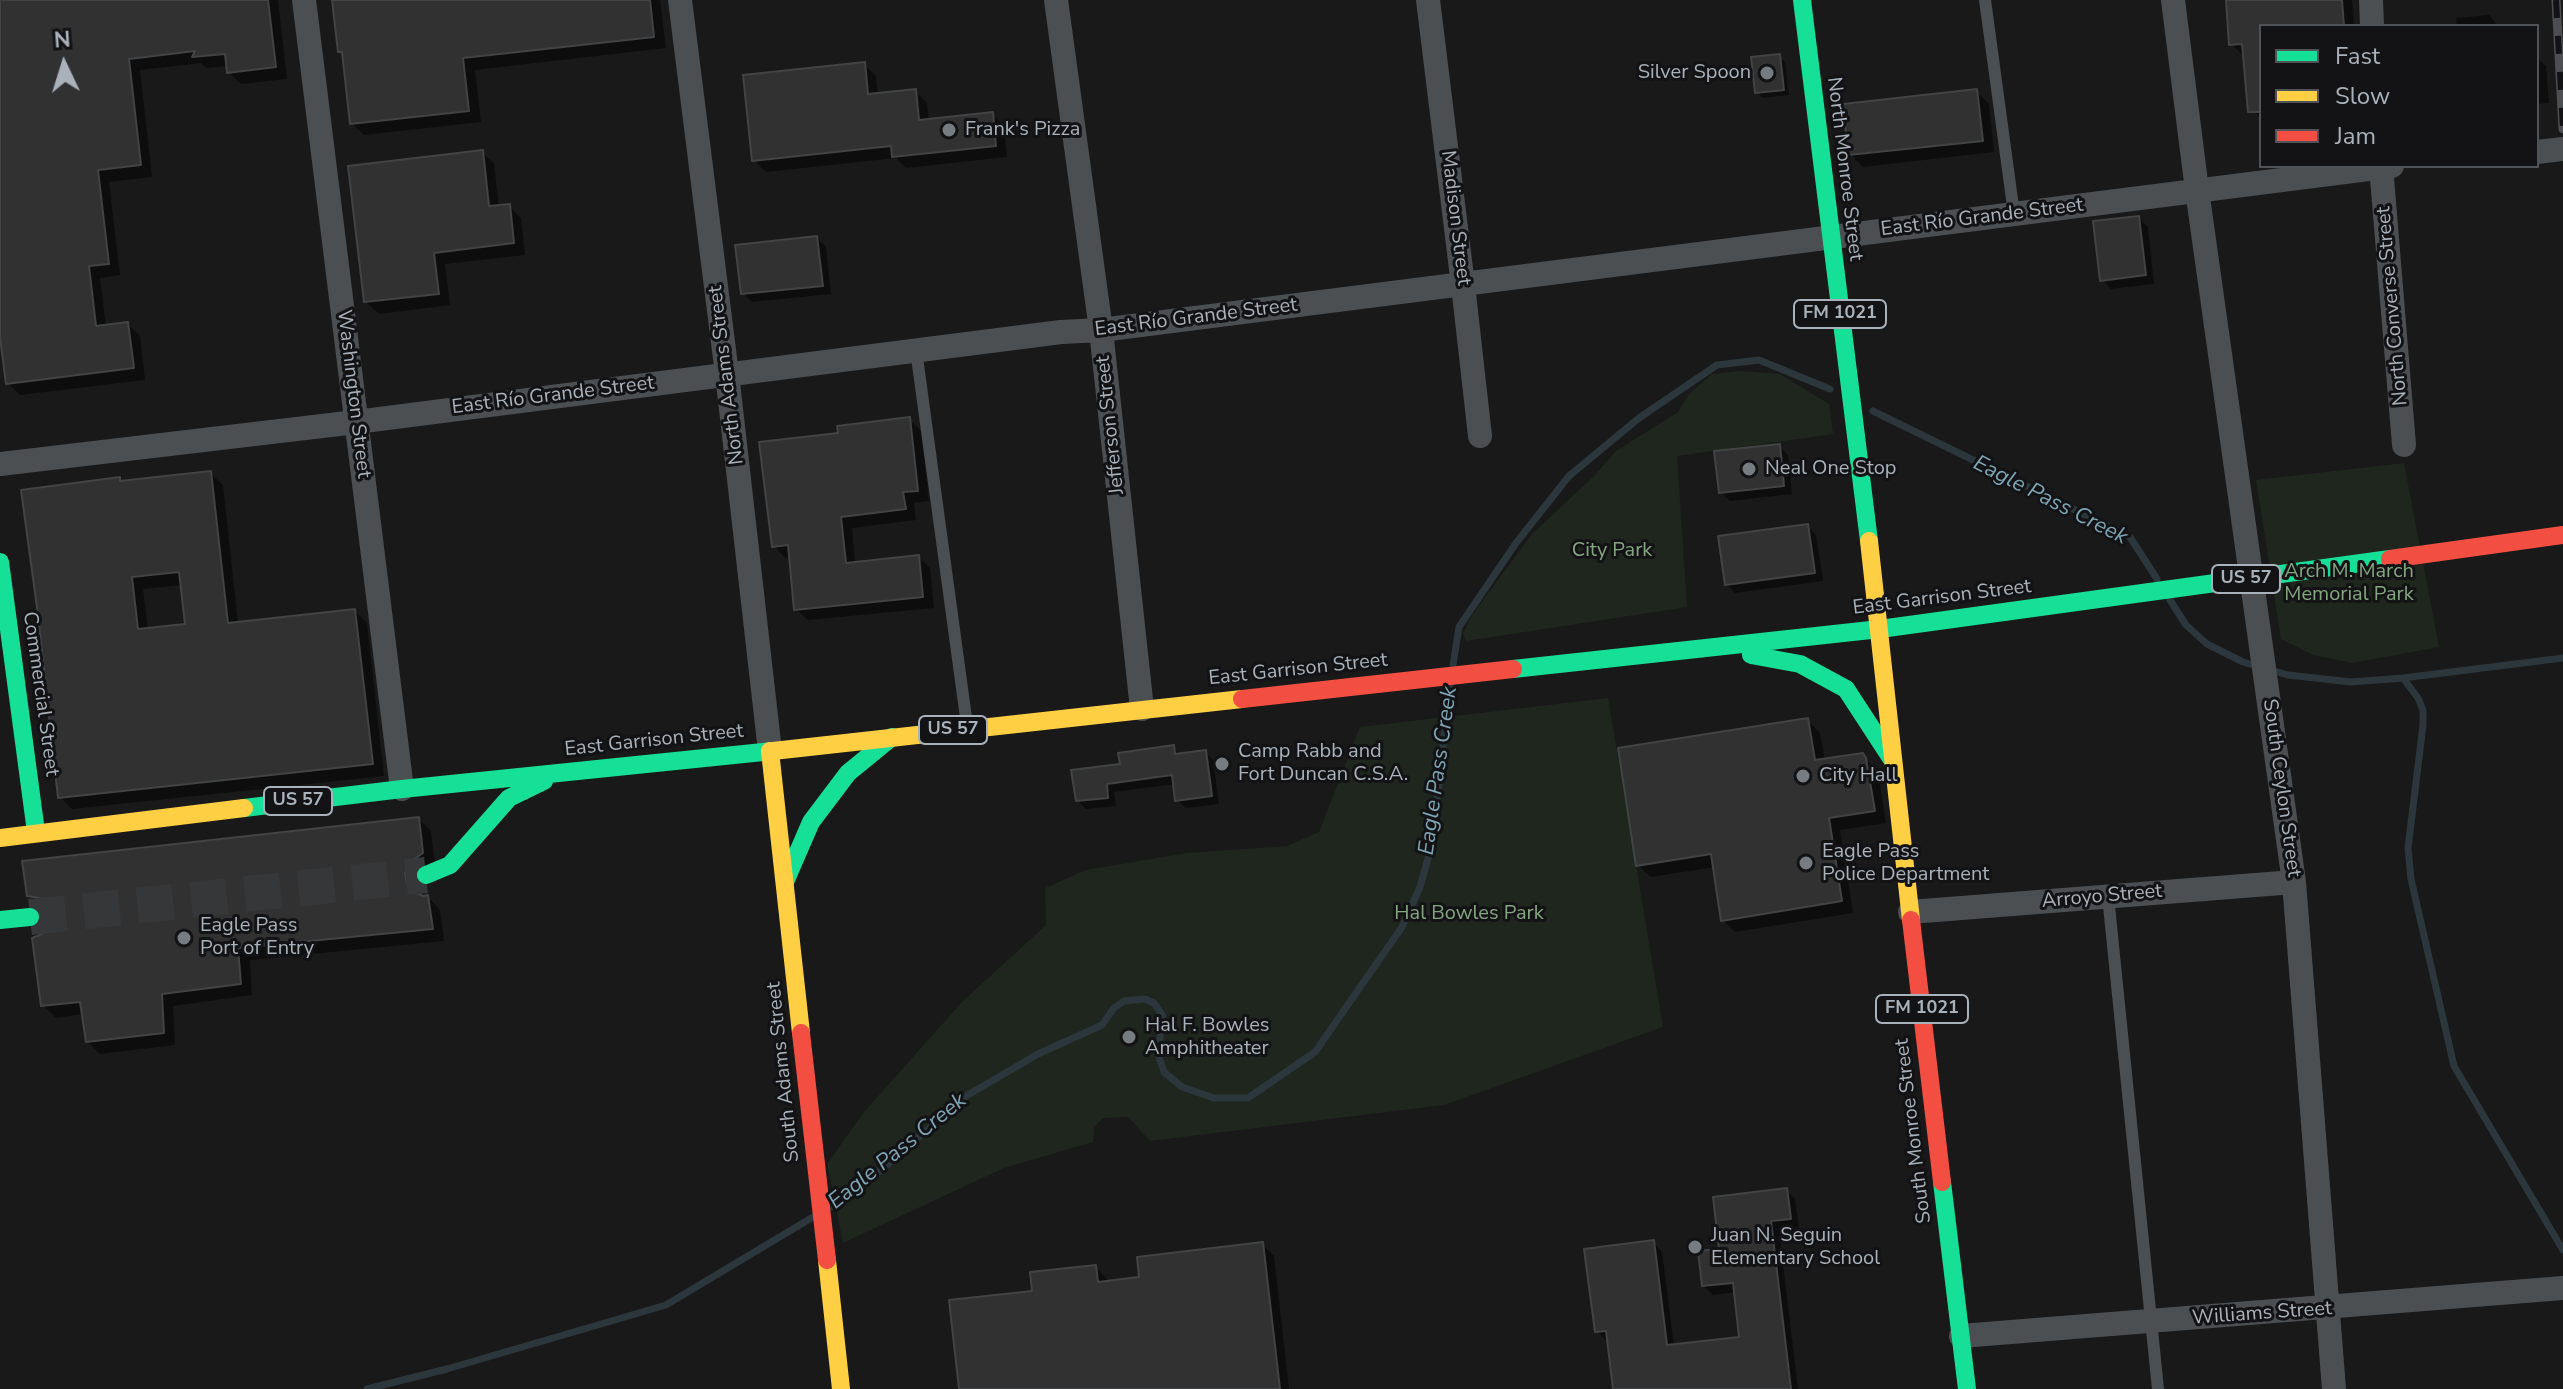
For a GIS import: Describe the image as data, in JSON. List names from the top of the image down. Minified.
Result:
{"streets":{"main road":["North Monroe Street","FM 1021","US 57","East Garrison Street","Commercial Street","South Adams Street","South Monroe Street"],"street":["Madison Street","East Río Grande Street","North Converse Street","North Adams Street","Washington Street","Jefferson Street","South Ceylon Street","Arroyo Street","Williams Street"]},"crossings":[["North Monroe Street","East Río Grande Street"],["North Monroe Street","East Garrison Street"],["North Monroe Street","South Monroe Street"],["Madison Street","East Río Grande Street"],["East Río Grande Street","North Adams Street"],["East Río Grande Street","Washington Street"],["East Río Grande Street","Jefferson Street"],["East Río Grande Street","South Ceylon Street"],["North Adams Street","East Garrison Street"],["North Adams Street","South Adams Street"],["Washington Street","East Garrison Street"],["Jefferson Street","East Garrison Street"],["US 57","East Garrison Street"],["US 57","Commercial Street"],["East Garrison Street","Commercial Street"],["East Garrison Street","South Adams Street"],["East Garrison Street","South Monroe Street"],["South Ceylon Street","Arroyo Street"],["South Ceylon Street","Williams Street"],["Arroyo Street","South Monroe Street"],["South Monroe Street","Williams Street"]],"water":["Eagle Pass Creek"],"parks":["City Park","Arch M. March Memorial Park","Hal Bowles Park"],"places":["Silver Spoon","Frank's Pizza","Neal One Stop","Camp Rabb and Fort Duncan C.S.A.","City Hall","Eagle Pass Police Department","Eagle Pass Port of Entry","Hal F. Bowles Amphitheater","Juan N. Seguin Elementary School"],"legend":["Fast","Slow","Jam"],"north":"top"}
